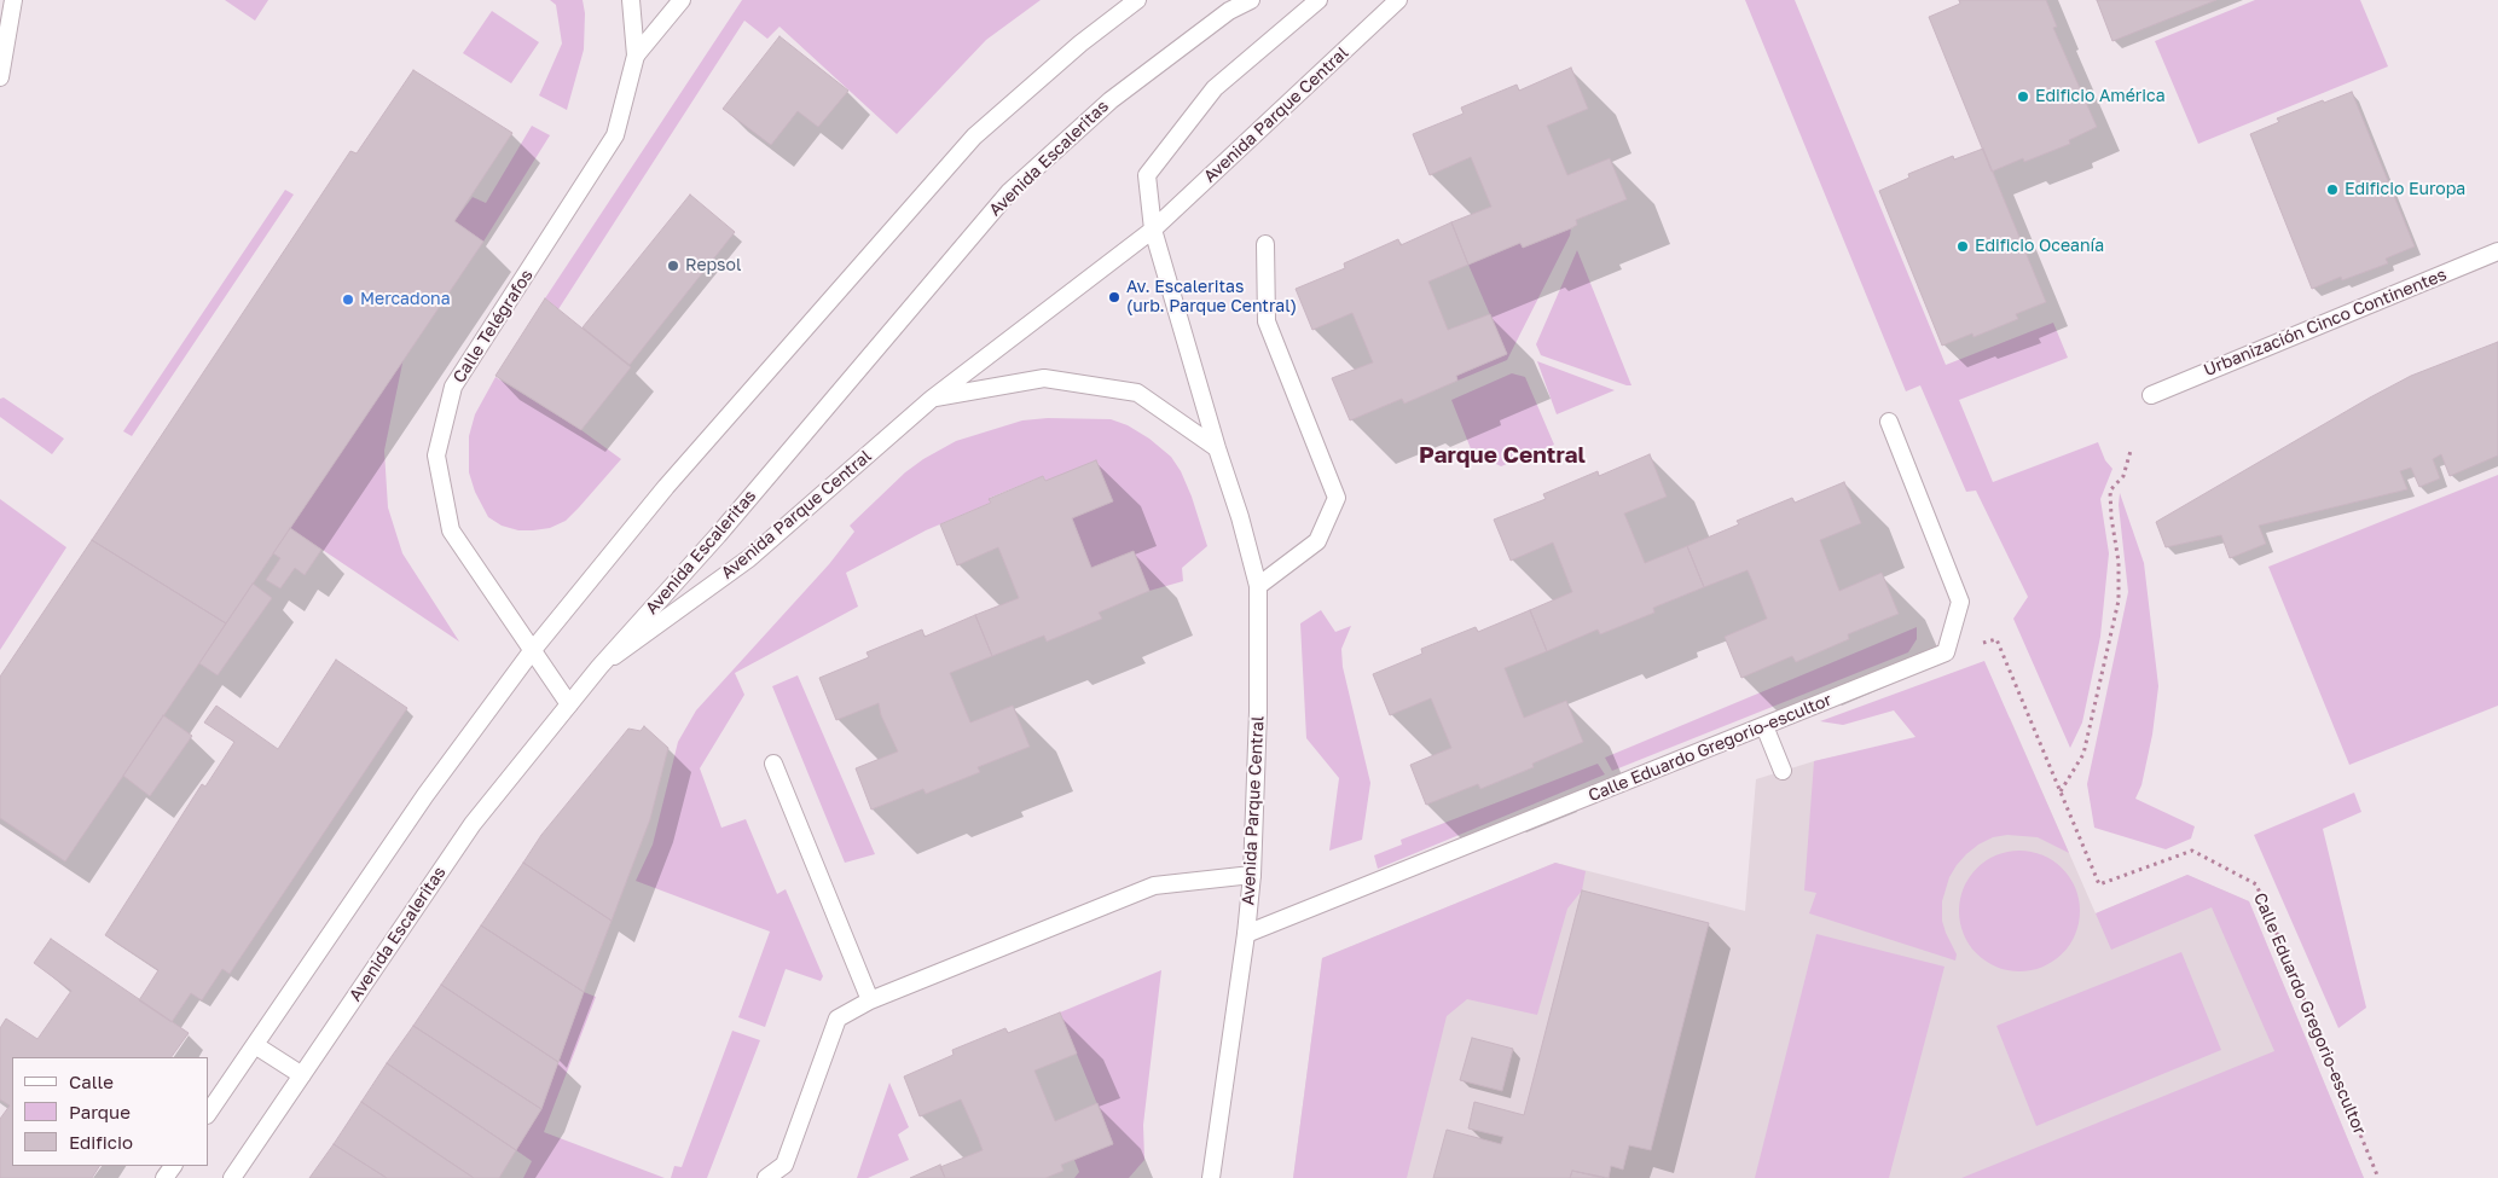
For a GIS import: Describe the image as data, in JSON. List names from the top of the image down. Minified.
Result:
{"streets":{"street":["Avenida Parque Central","Avenida Escaleritas","Urbanización Cinco Continentes","Calle Telégrafos","Calle Eduardo Gregorio-escultor"]},"crossings":[["Avenida Parque Central","Avenida Escaleritas"],["Avenida Parque Central","Calle Eduardo Gregorio-escultor"],["Avenida Escaleritas","Calle Telégrafos"]],"districts":["Parque Central"],"places":["Edificio América","Edificio Europa","Edificio Oceanía","Repsol","Av. Escaleritas (urb. Parque Central)","Mercadona"],"legend":["Calle","Parque","Edificio"]}
